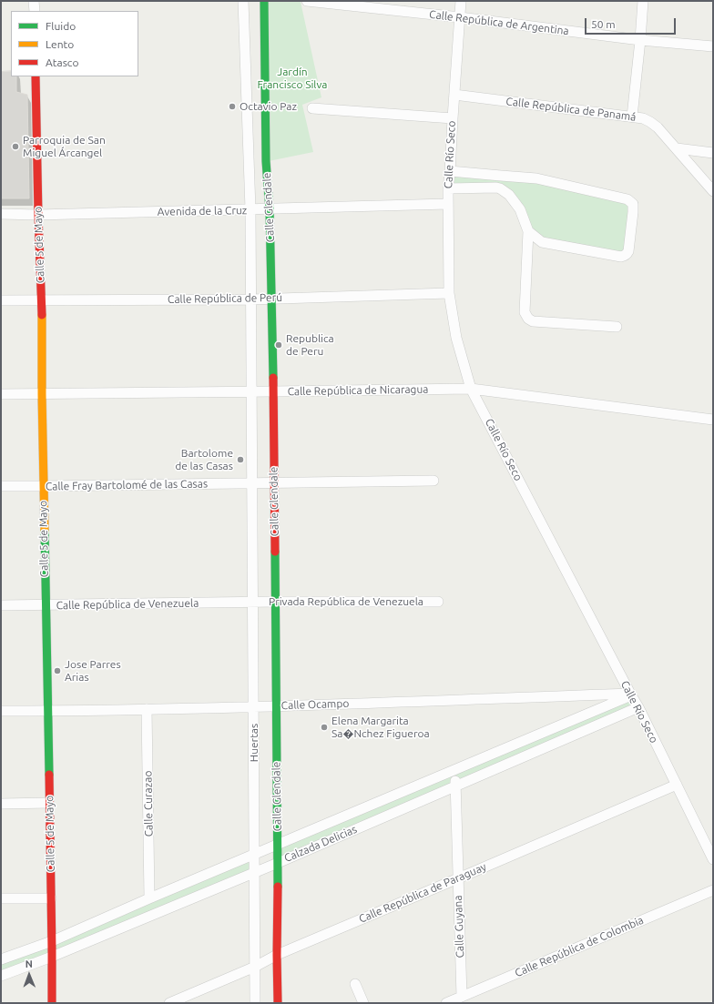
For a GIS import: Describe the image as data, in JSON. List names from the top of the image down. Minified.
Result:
{"streets":{"street":["Calle República de Argentina","Calle República de Panamá","Calle Río Seco","Calle Glendale","Avenida de la Cruz","Calle 5 de Mayo","Calle República de Perú","Calle República de Nicaragua","Calle Fray Bartolomé de las Casas","Privada República de Venezuela","Calle República de Venezuela","Calle Ocampo","Huertas","Calle Curazao","Calzada Delicias","Calle República de Paraguay","Calle Guyana","Calle República de Colombia"]},"crossings":[["Calle República de Argentina","Calle Río Seco"],["Calle República de Panamá","Calle Río Seco"],["Calle Río Seco","Avenida de la Cruz"],["Calle Río Seco","Calle República de Perú"],["Calle Río Seco","Calle República de Nicaragua"],["Calle Río Seco","Calle Ocampo"],["Calle Río Seco","Calzada Delicias"],["Calle Río Seco","Calle República de Paraguay"],["Calle Glendale","Avenida de la Cruz"],["Calle Glendale","Calle República de Perú"],["Calle Glendale","Calle República de Nicaragua"],["Calle Glendale","Calle Fray Bartolomé de las Casas"],["Calle Glendale","Privada República de Venezuela"],["Calle Glendale","Calle Ocampo"],["Calle Glendale","Huertas"],["Calle Glendale","Calzada Delicias"],["Calle Glendale","Calle República de Paraguay"],["Avenida de la Cruz","Calle 5 de Mayo"],["Calle 5 de Mayo","Calle República de Perú"],["Calle 5 de Mayo","Calle República de Nicaragua"],["Calle 5 de Mayo","Calle Fray Bartolomé de las Casas"],["Calle 5 de Mayo","Calle República de Venezuela"],["Calle 5 de Mayo","Calle Ocampo"],["Calle 5 de Mayo","Calzada Delicias"],["Calle Fray Bartolomé de las Casas","Huertas"],["Privada República de Venezuela","Calle República de Venezuela"],["Privada República de Venezuela","Huertas"],["Calle República de Venezuela","Huertas"],["Calle Ocampo","Huertas"],["Calle Ocampo","Calle Curazao"],["Calle Ocampo","Calzada Delicias"],["Huertas","Calzada Delicias"],["Huertas","Calle República de Paraguay"],["Calle Curazao","Calzada Delicias"],["Calzada Delicias","Calle Guyana"],["Calle República de Paraguay","Calle Guyana"],["Calle Guyana","Calle República de Colombia"]],"parks":["Jardín Francisco Silva"],"places":["Octavio Paz","Parroquia de San Miguel Árcangel","Republica de Peru","Bartolome de las Casas","Jose Parres Arias","Elena Margarita Sa�Nchez Figueroa"],"legend":["Fluido","Lento","Atasco"],"scale_bar":"50 m","north":"top"}
